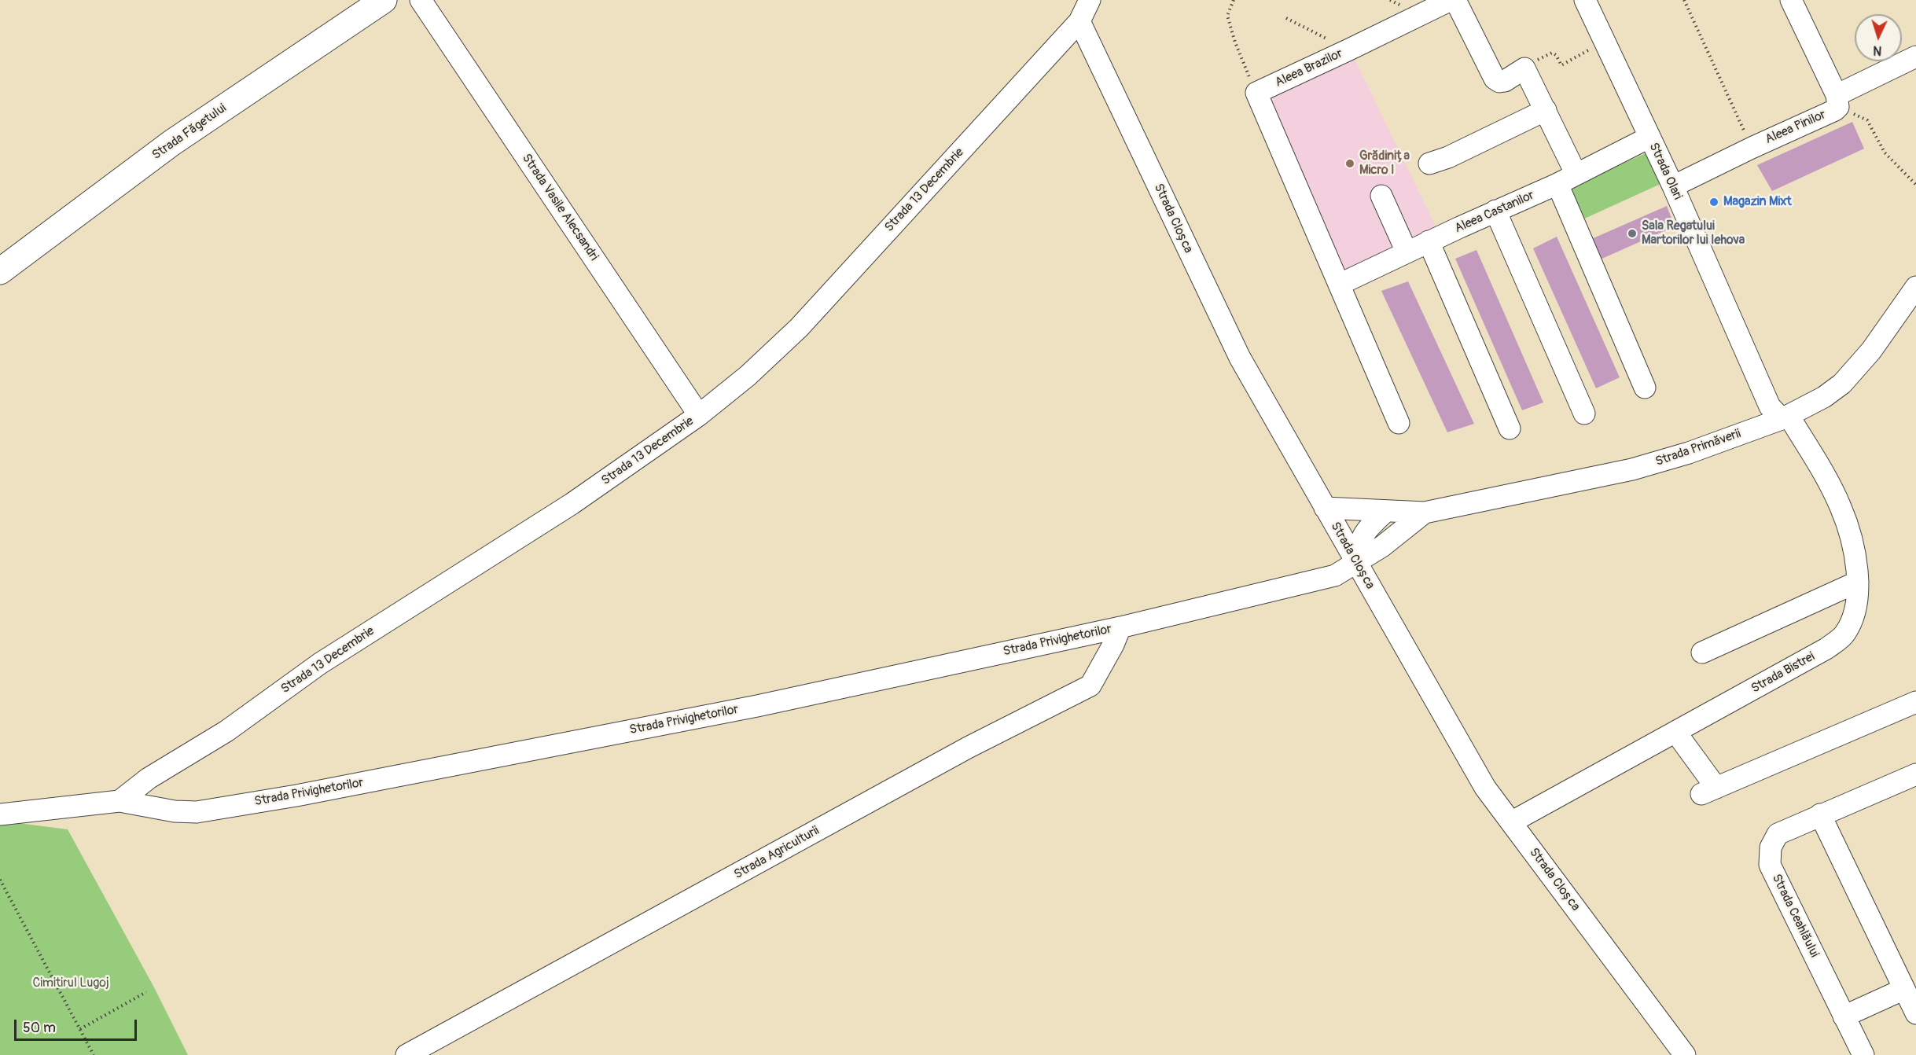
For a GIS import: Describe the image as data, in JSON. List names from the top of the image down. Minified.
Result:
{"streets":{"main road":["Strada Făgetului"],"street":["Aleea Brazilor","Aleea Pinilor","Strada Olari","Strada 13 Decembrie","Strada Vasile Alecsandri","Aleea Castanilor","Strada Cloșca","Strada Primăverii","Strada Privighetorilor","Strada Bistrei","Strada Agriculturii","Strada Ceahlăului"]},"crossings":[["Aleea Pinilor","Strada Olari"],["Strada Olari","Aleea Castanilor"],["Strada Olari","Strada Primăverii"],["Strada Olari","Strada Bistrei"],["Strada 13 Decembrie","Strada Vasile Alecsandri"],["Strada 13 Decembrie","Strada Cloșca"],["Strada 13 Decembrie","Strada Privighetorilor"],["Strada Cloșca","Strada Primăverii"],["Strada Cloșca","Strada Privighetorilor"],["Strada Cloșca","Strada Bistrei"],["Strada Primăverii","Strada Privighetorilor"],["Strada Primăverii","Strada Bistrei"],["Strada Privighetorilor","Strada Agriculturii"]],"parks":["Cimitirul Lugoj"],"places":["Grădinița Micro I","Magazin Mixt","Sala Regatului Martorilor lui Iehova"],"scale_bar":"50 m","north":"bottom"}
